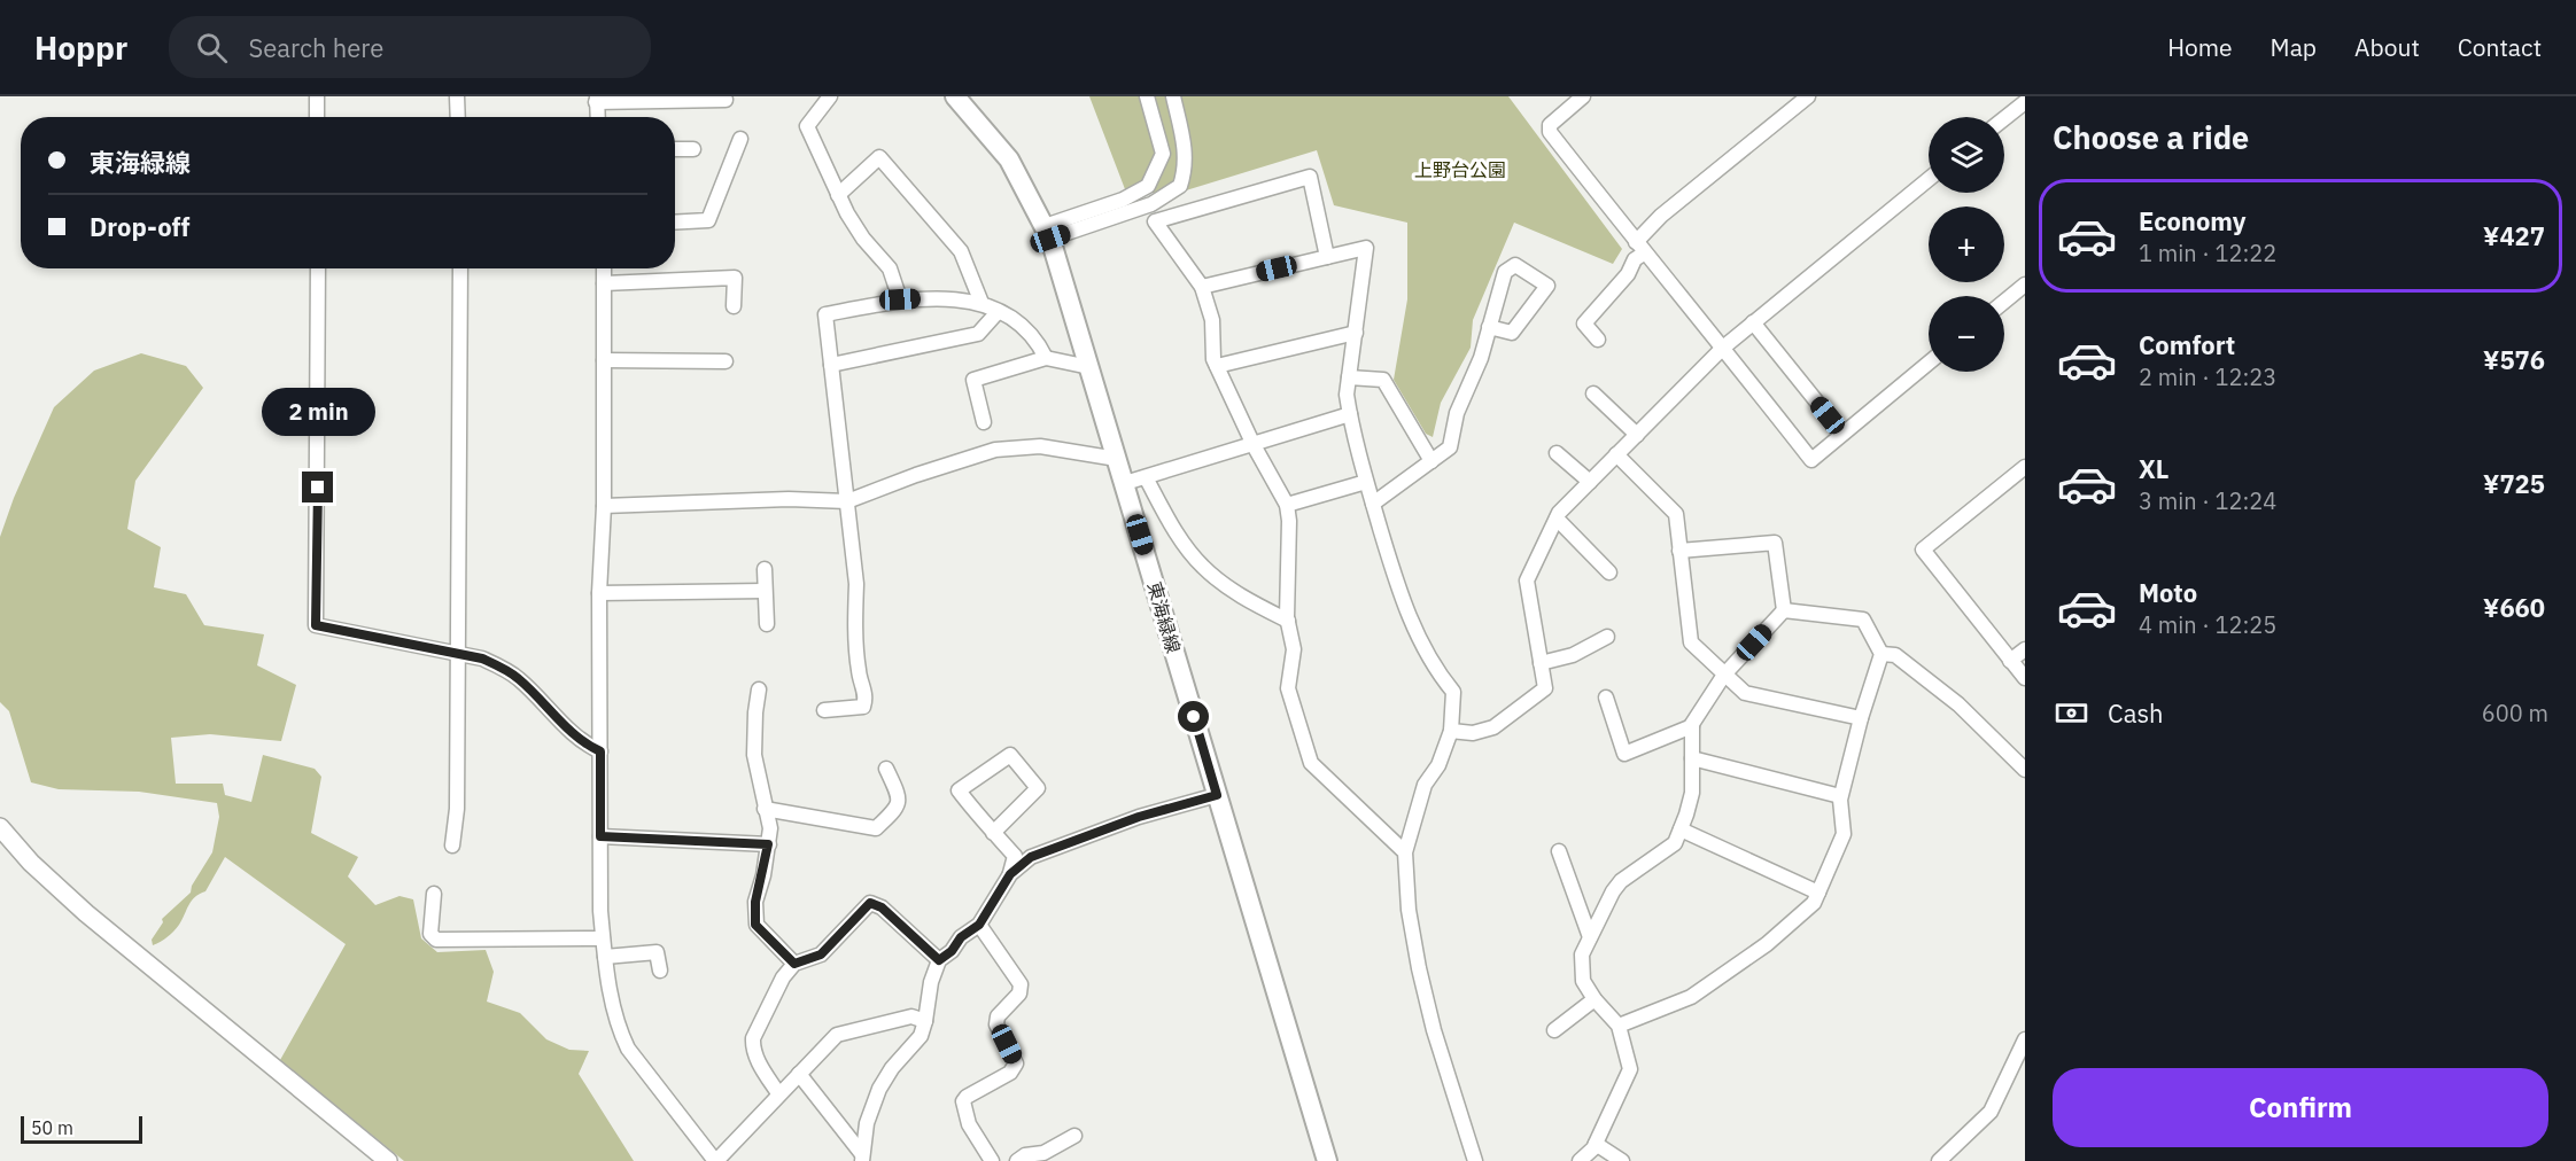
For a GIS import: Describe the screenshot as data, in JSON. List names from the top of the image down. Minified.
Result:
{"streets":{"main road":["東海緑線"]},"parks":["上野台公園"],"scale_bar":"50 m","page":{"header":"Hoppr","search":"Search here","nav":["Home","Map","About","Contact"],"heading":"Choose a ride","map_buttons":["+","−"],"banner":["東海緑線","Drop-off"],"list":[{"name":"Economy","note":"1 min · 12:22","value":"¥427"},{"name":"Comfort","note":"2 min · 12:23","value":"¥576"},{"name":"XL","note":"3 min · 12:24","value":"¥725"},{"name":"Moto","note":"4 min · 12:25","value":"¥660"}],"bubble":"2 min","pay":["Cash","600 m"],"buttons":"Confirm","scale":"50 m"}}
